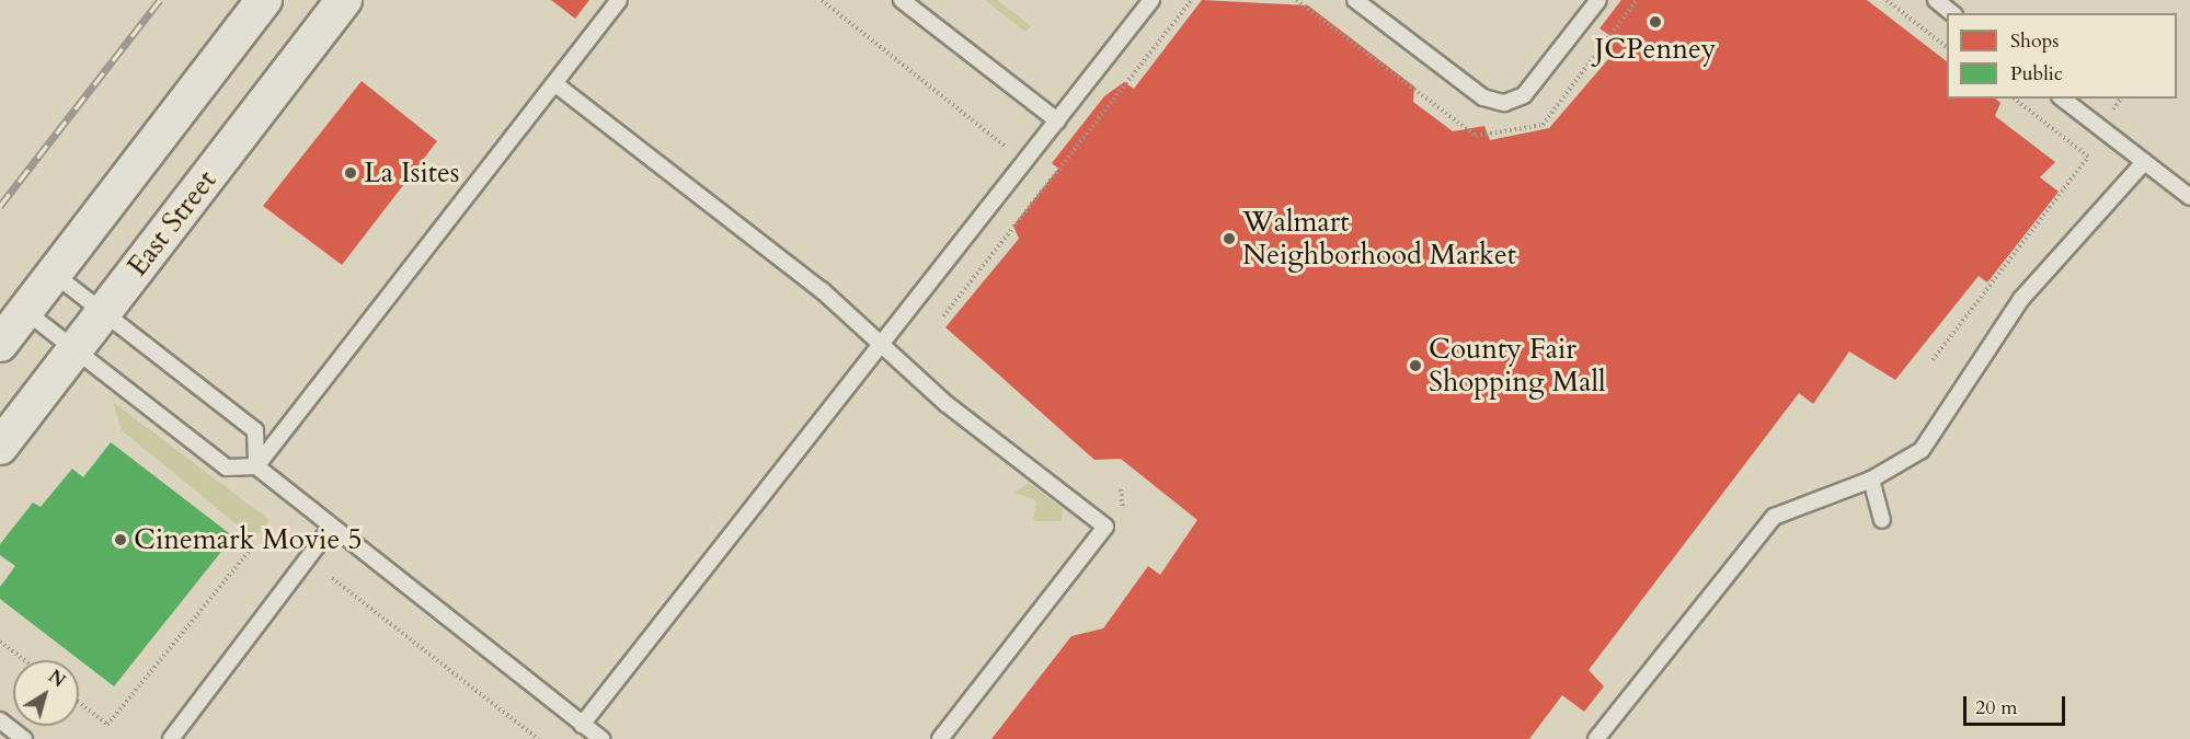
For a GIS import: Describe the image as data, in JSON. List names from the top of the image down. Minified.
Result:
{"streets":{"street":["East Street"]},"places":["JCPenney","La Isites","Walmart Neighborhood Market","County Fair Shopping Mall","Cinemark Movie 5"],"legend":["Shops","Public"],"scale_bar":"20 m","north":"top right"}
